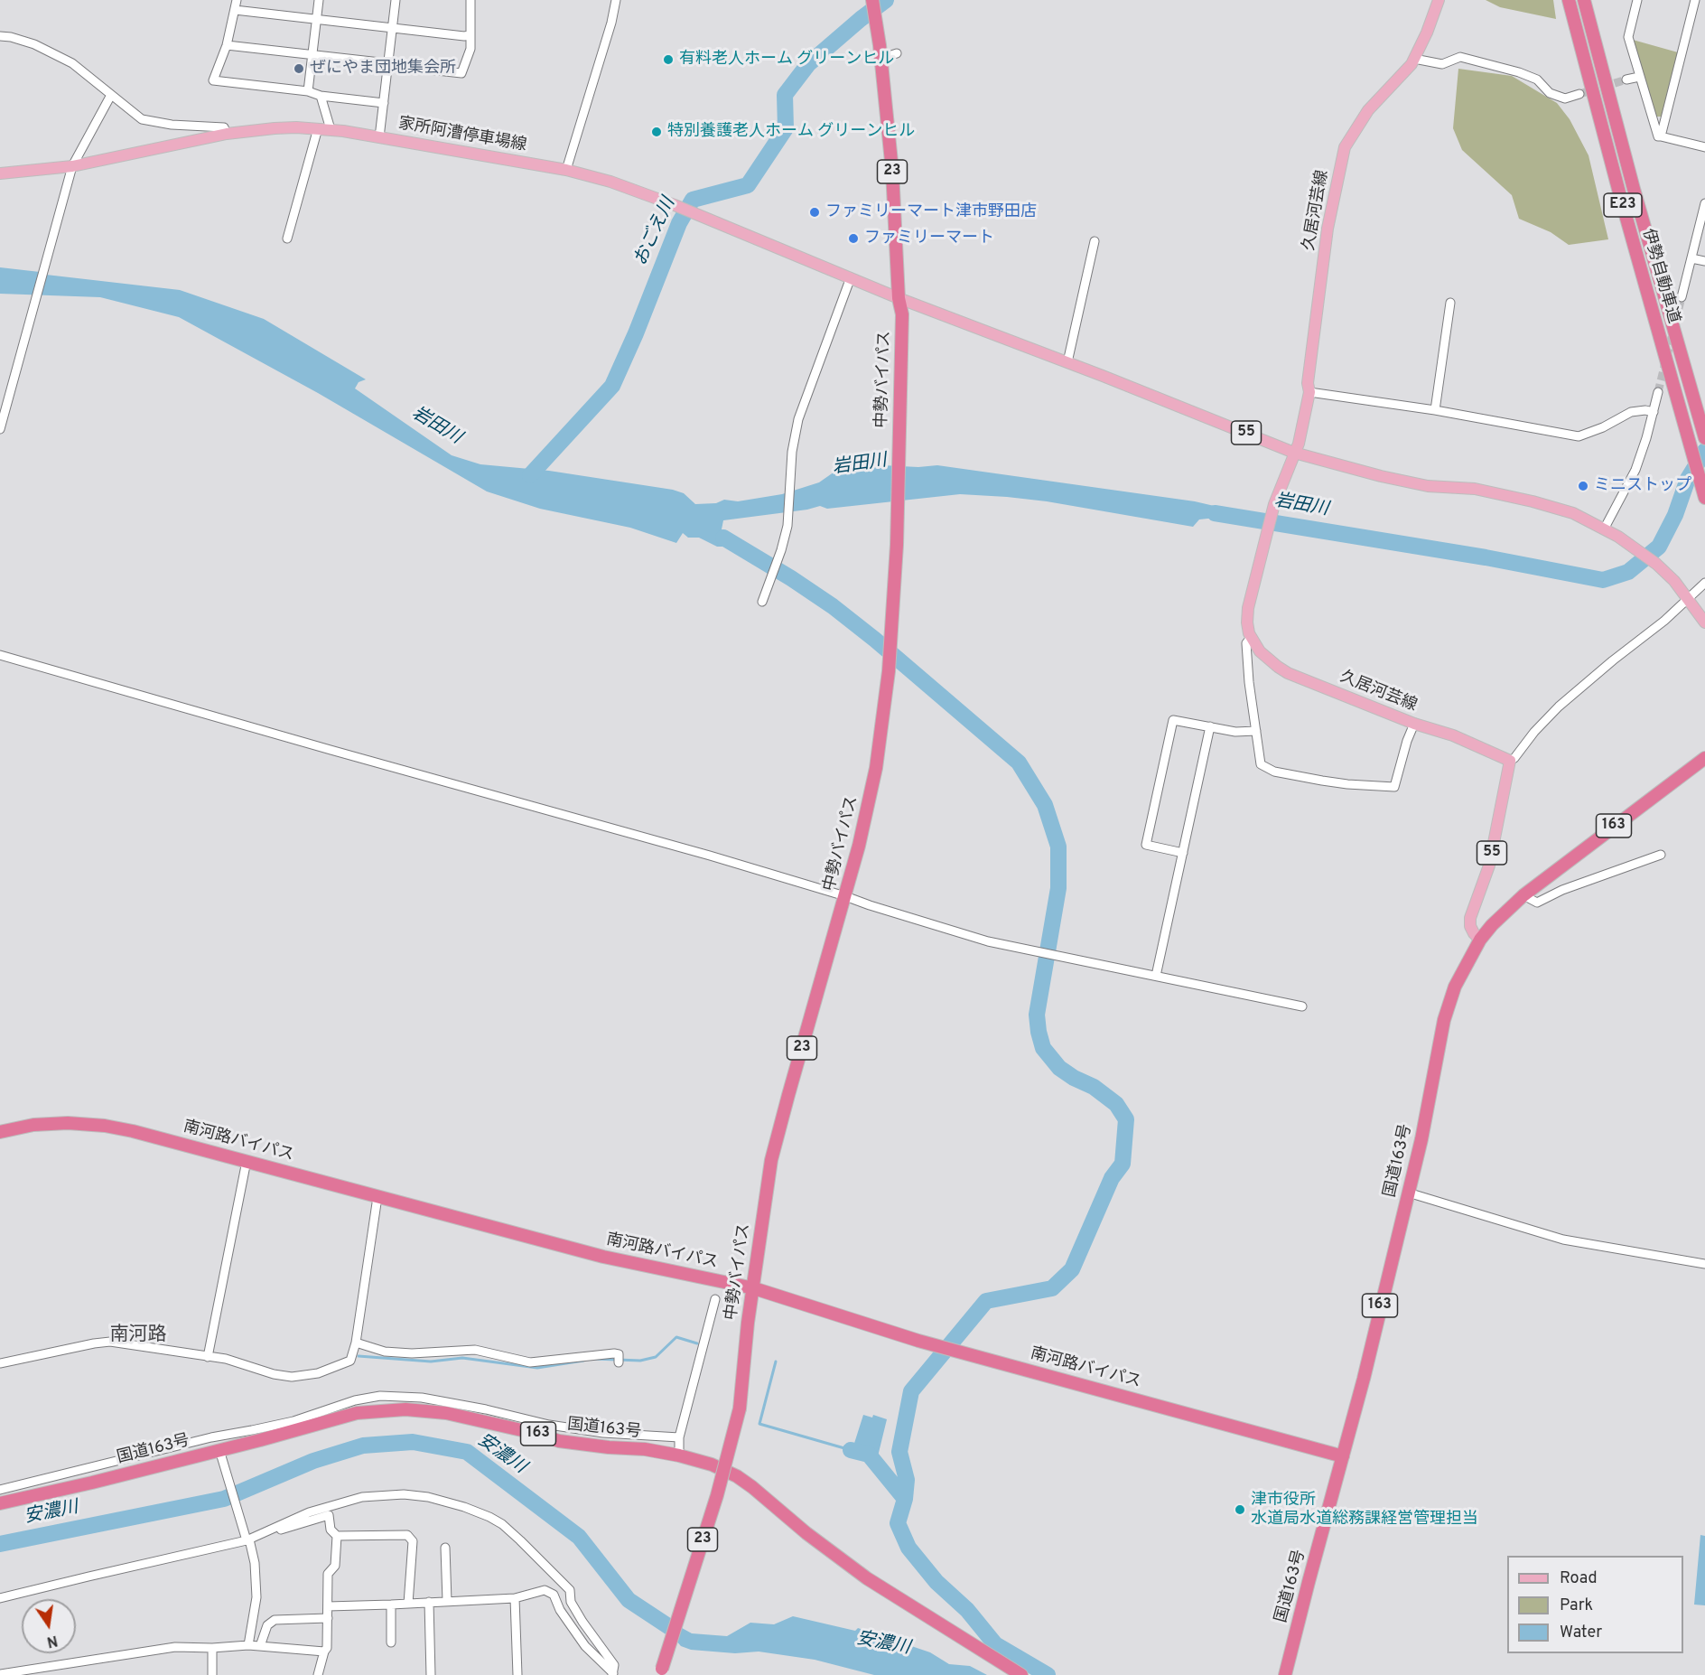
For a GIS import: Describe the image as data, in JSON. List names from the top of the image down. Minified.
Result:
{"streets":{"highway":["23","E23","伊勢自動車道","中勢バイパス","163","南河路バイパス","国道163号"],"main road":["家所阿漕停車場線","久居河芸線","55"]},"crossings":[["家所阿漕停車場線","中勢バイパス"],["家所阿漕停車場線","55"],["久居河芸線","55"],["中勢バイパス","55"],["中勢バイパス","南河路バイパス"],["55","国道163号"],["南河路バイパス","国道163号"]],"districts":["南河路"],"water":["おごえ川","岩田川","安濃川"],"places":["有料老人ホーム グリーンヒル","ぜにやま団地集会所","特別養護老人ホーム グリーンヒル","ファミリーマート津市野田店","ファミリーマート","ミニストップ","津市役所 水道局水道総務課経営管理担当"],"legend":["Road","Park","Water"],"north":"bottom"}
